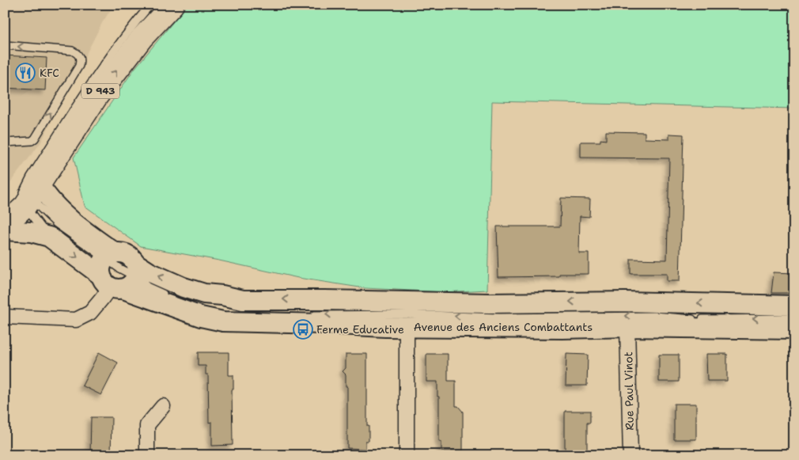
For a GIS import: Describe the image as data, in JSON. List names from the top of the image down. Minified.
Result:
{"streets":{"main road":["D 943"],"street":["Avenue des Anciens Combattants","Rue Paul Vinot"]},"crossings":[["D 943","Avenue des Anciens Combattants"],["Avenue des Anciens Combattants","Rue Paul Vinot"]],"places":{"restaurant":["KFC"],"bus stop":["Ferme Educative"]}}
